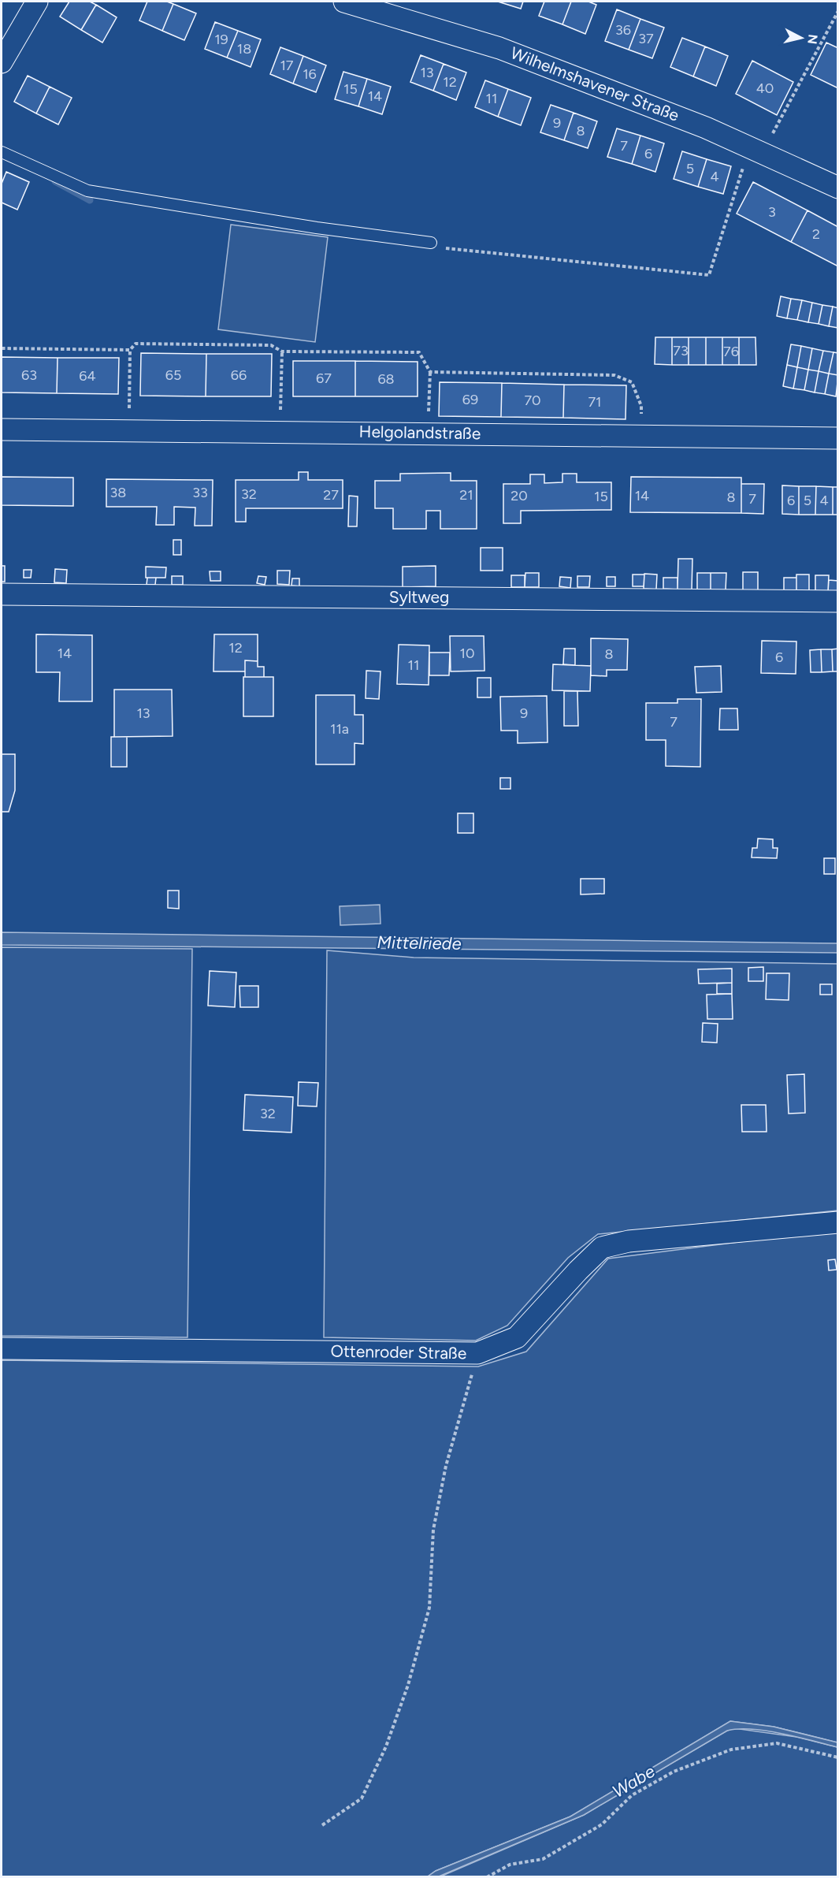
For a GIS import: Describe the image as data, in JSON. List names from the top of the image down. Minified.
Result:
{"streets":{"street":["Wilhelmshavener Straße","Helgolandstraße","Syltweg","Ottenroder Straße"]},"water":["Mittelriede","Wabe"],"house_numbers":["36","37","19","18","17","13","16","12","40","15","14","11","9","8","7","6","5","4","3","2","73","76","63","65","66","64","67","68","69","70","71","38","33","32","27","21","20","14","15","8","7","6","5","4","12","14","10","8","6","11","13","9","7","11a","32"],"north":"right"}
